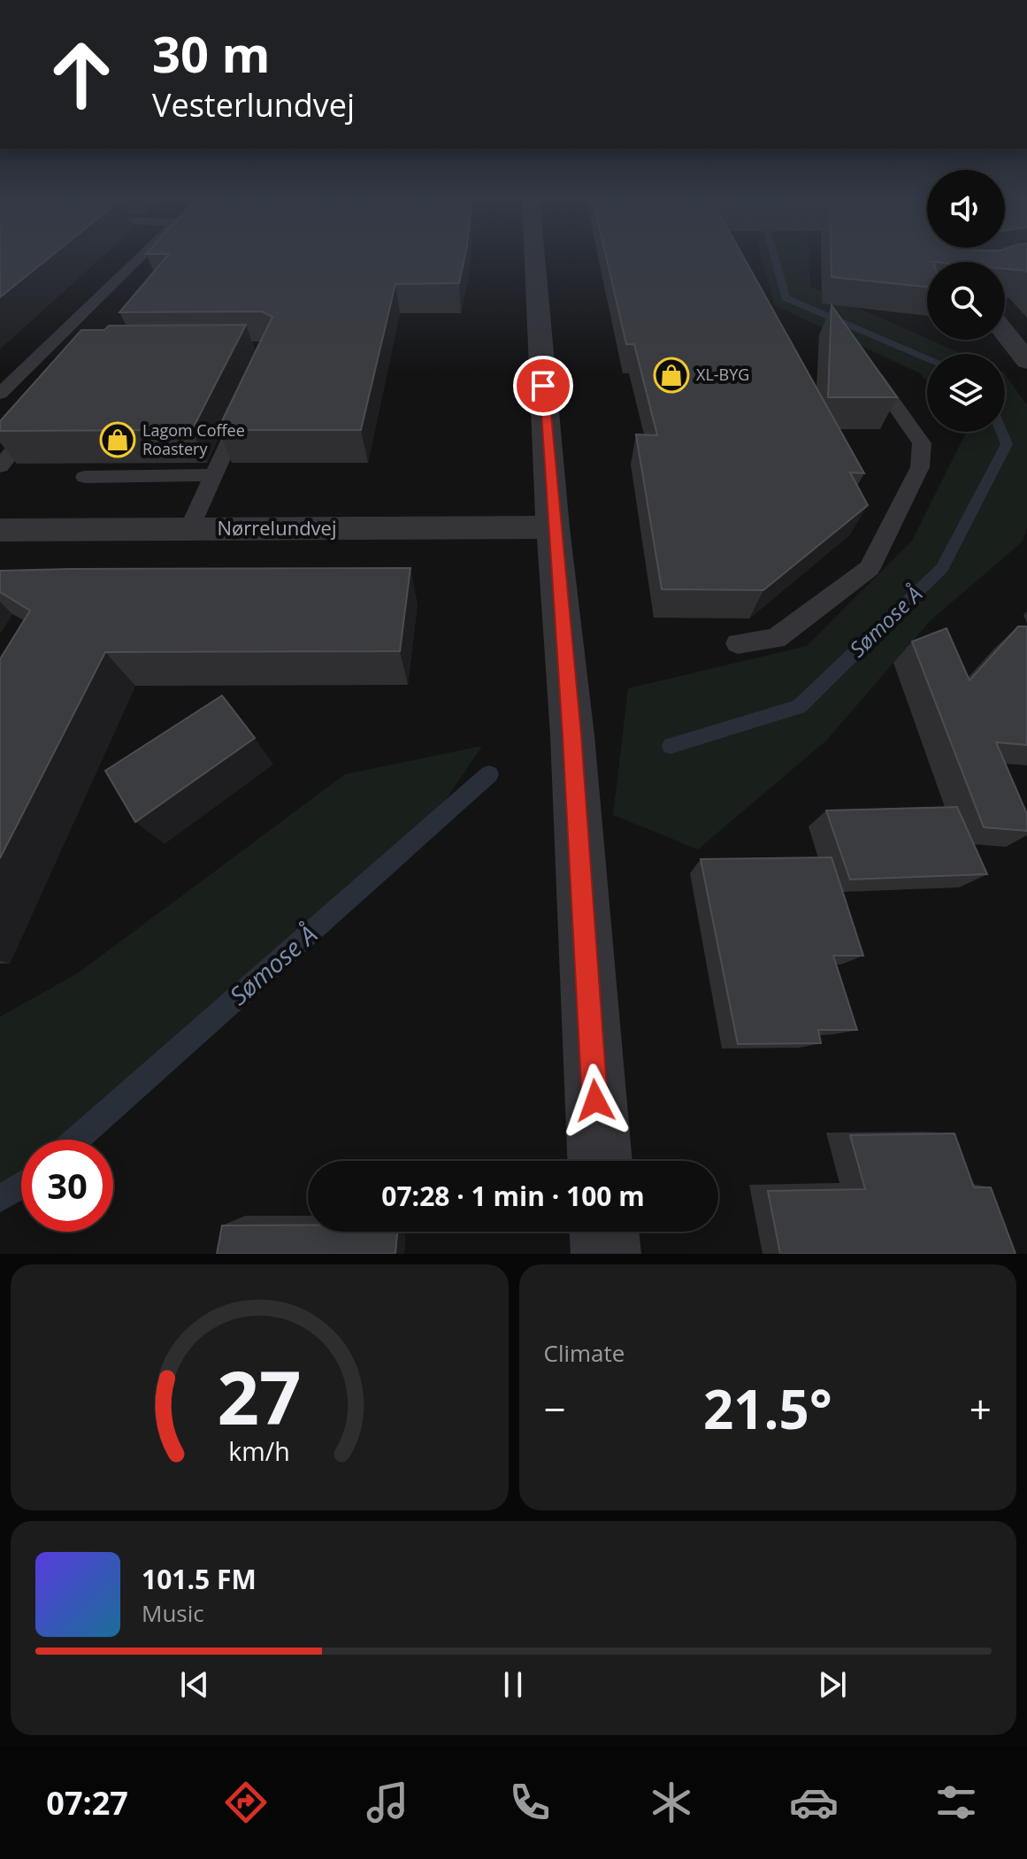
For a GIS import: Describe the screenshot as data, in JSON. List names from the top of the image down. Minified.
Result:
{"streets":{"street":["Nørrelundvej"]},"water":["Sømose Å"],"places":{"shop":["XL-BYG","Lagom Coffee Roastery"]},"page":{"turn":["30 m","Vesterlundvej"],"limit":"30","trip":"07:28 · 1 min · 100 m","tile":"Climate","heat":["−","21.5°","+"],"song":["101.5 FM","Music"],"tabs":"07:27","gauge":["27","km/h"]}}
